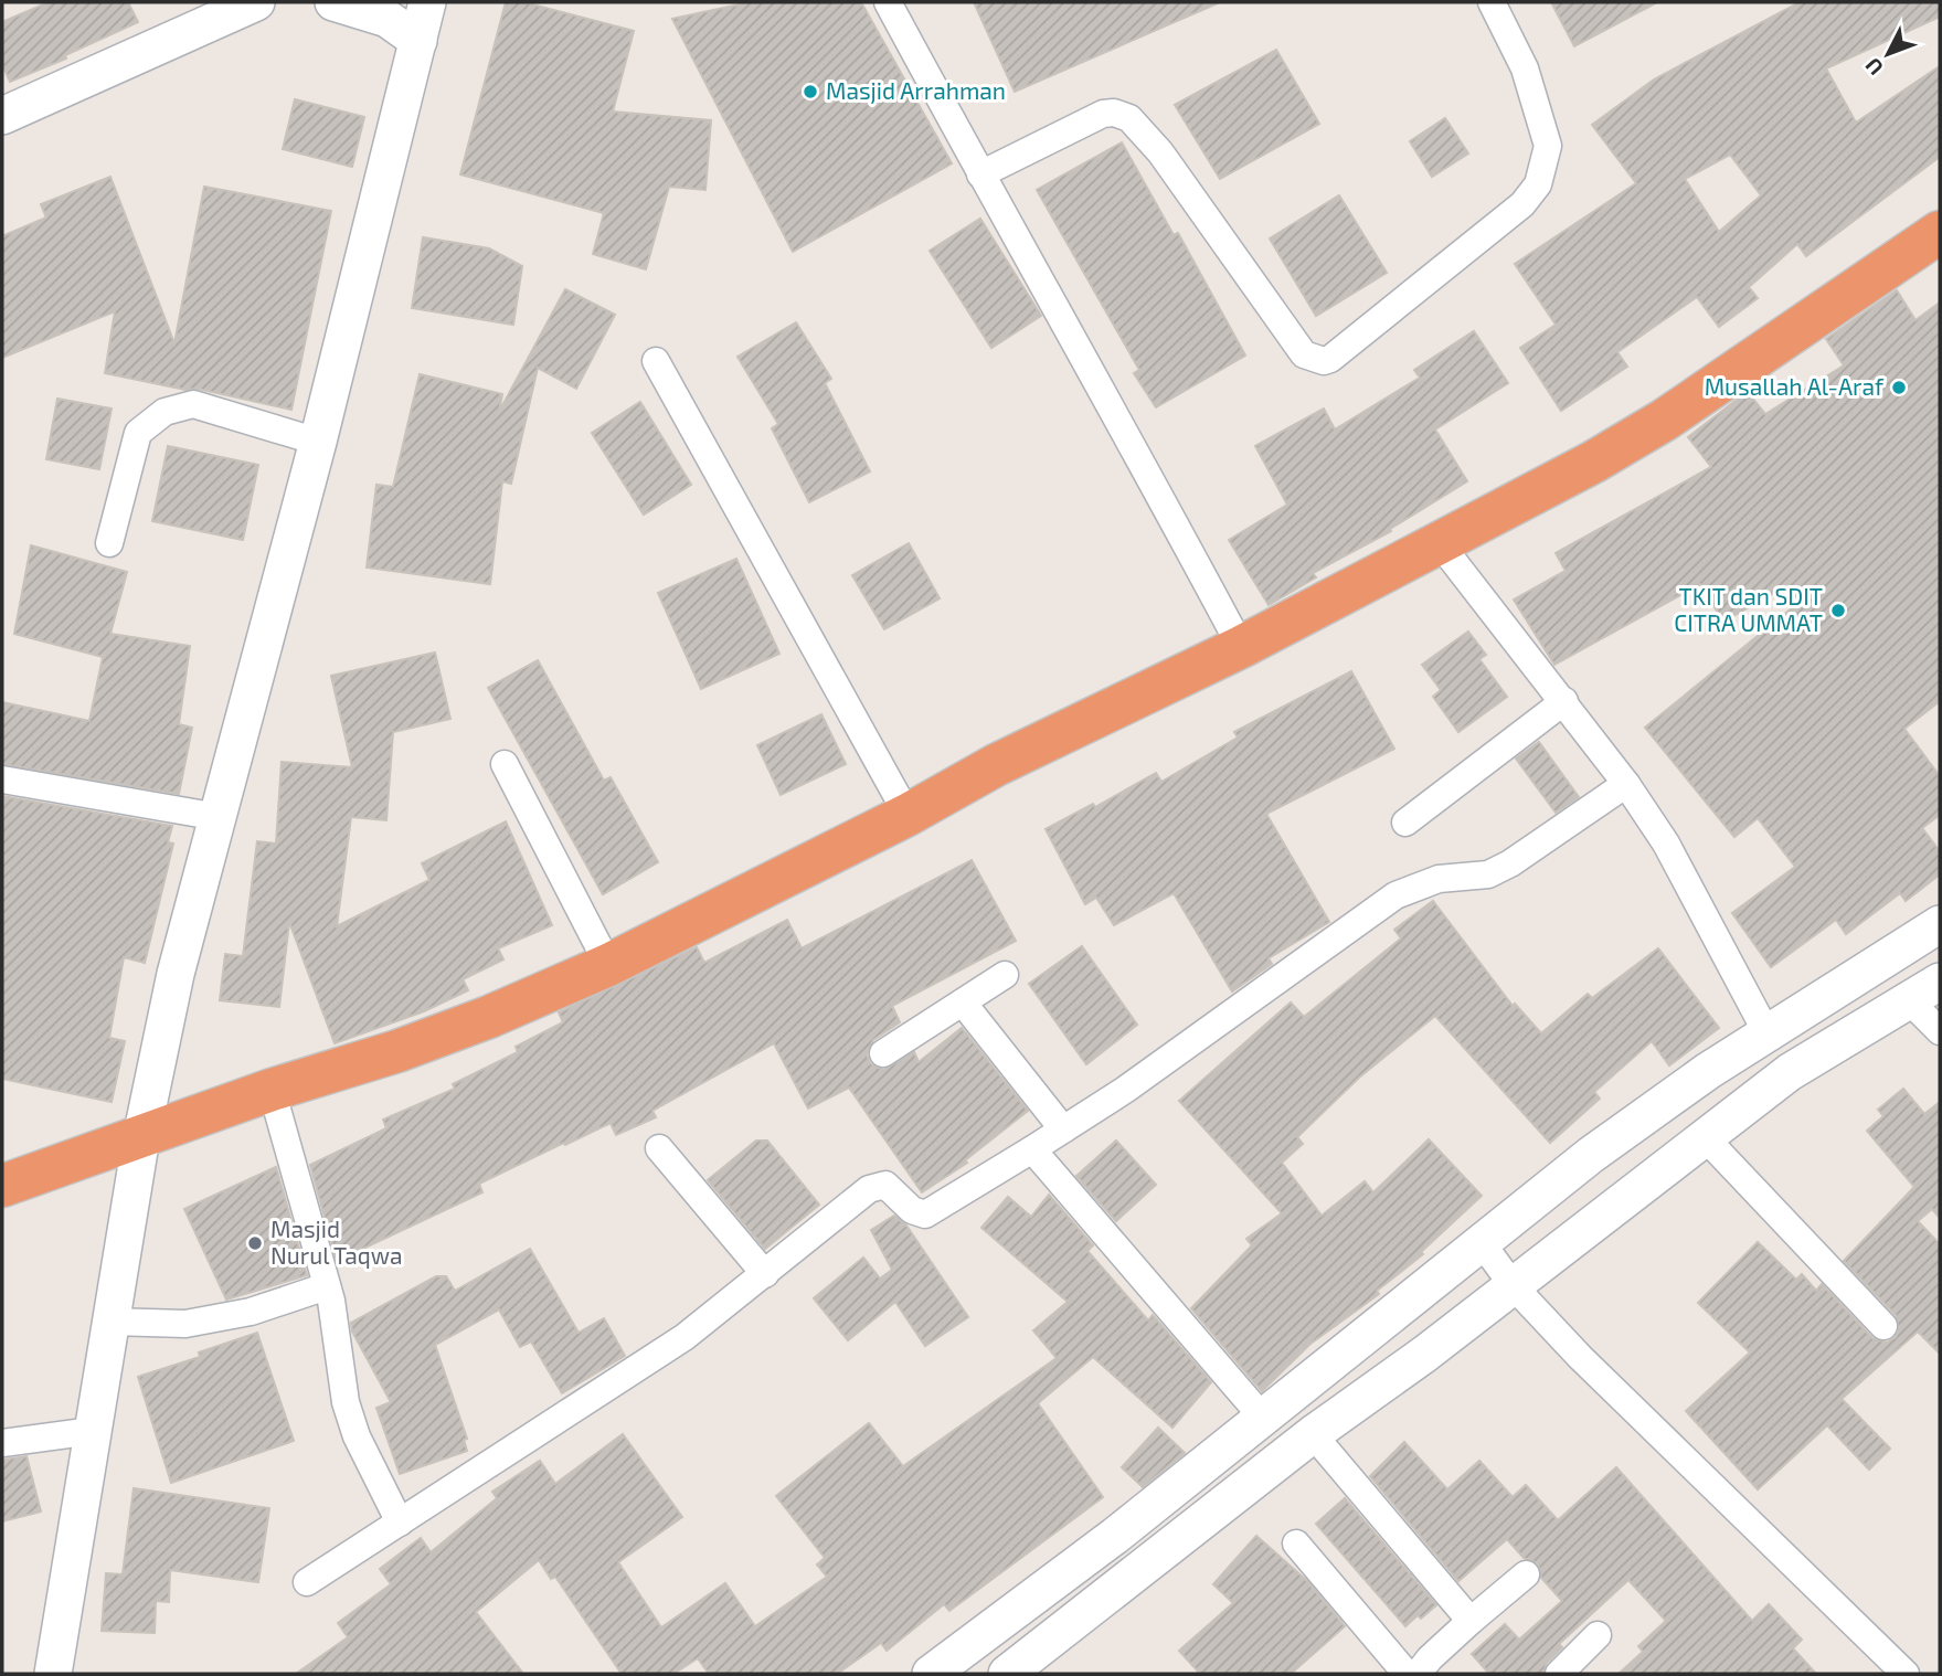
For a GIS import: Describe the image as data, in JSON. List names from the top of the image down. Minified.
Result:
{"places":["Masjid Arrahman","Musallah Al-Araf","TKIT dan SDIT CITRA UMMAT","Masjid Nurul Taqwa"],"north":"bottom left"}
